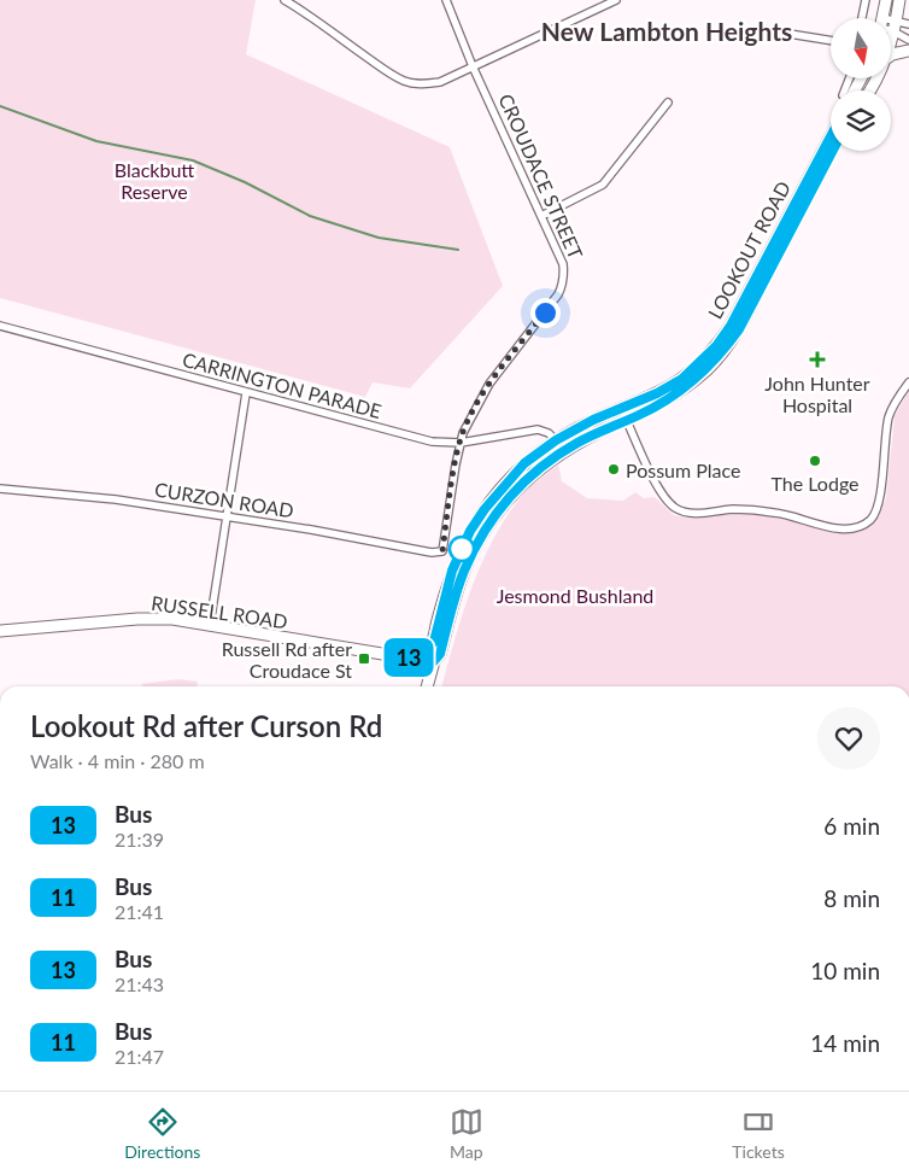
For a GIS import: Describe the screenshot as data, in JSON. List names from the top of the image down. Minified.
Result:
{"streets":{"main road":["LOOKOUT ROAD","RUSSELL ROAD"],"street":["CROUDACE STREET","CARRINGTON PARADE","CURZON ROAD"]},"crossings":[["CROUDACE STREET","CARRINGTON PARADE"],["CROUDACE STREET","CURZON ROAD"],["LOOKOUT ROAD","CARRINGTON PARADE"],["LOOKOUT ROAD","RUSSELL ROAD"]],"districts":["New Lambton Heights"],"parks":["Blackbutt Reserve","Jesmond Bushland"],"places":{"health":["John Hunter Hospital"],"other":["The Lodge","Possum Place"],"transit":["Russell Rd after Croudace St"]},"lines":["bus line 13"],"north":"bottom","page":{"on_map":"13","heading":["Lookout Rd after Curson Rd","Walk · 4 min · 280 m"],"list":[{"mark":"13","name":"Bus","note":"21:39","value":"6 min"},{"mark":"11","name":"Bus","note":"21:41","value":"8 min"},{"mark":"13","name":"Bus","note":"21:43","value":"10 min"},{"mark":"11","name":"Bus","note":"21:47","value":"14 min"}],"tabs":["Directions","Map","Tickets"]}}
